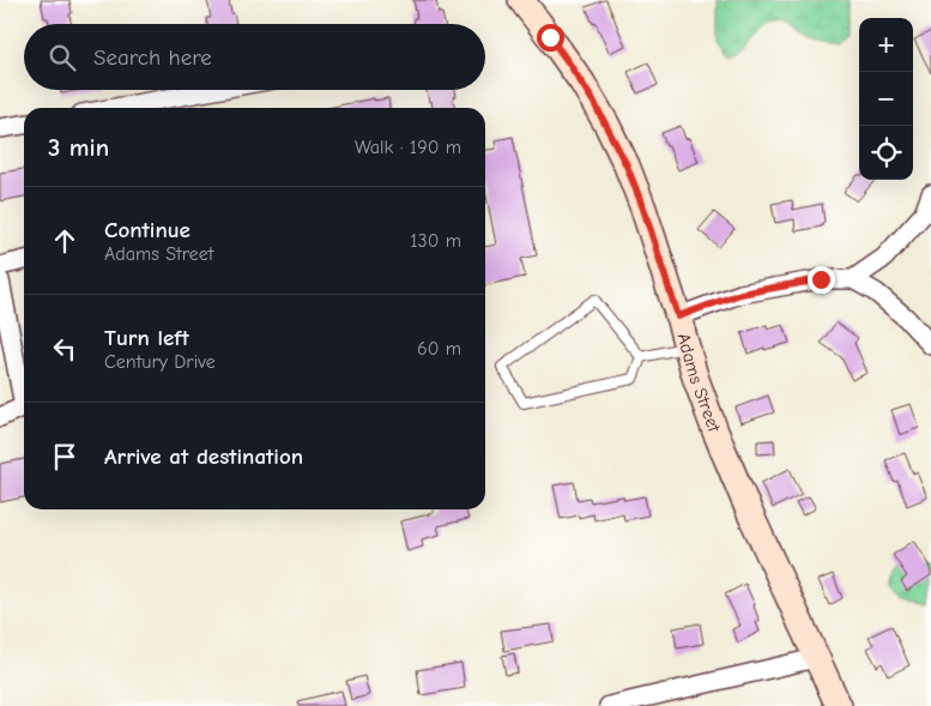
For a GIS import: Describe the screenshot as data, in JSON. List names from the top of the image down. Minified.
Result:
{"streets":{"main road":["Adams Street"]},"page":{"map_buttons":["+","−"],"search":"Search here","heading":["3 min","Walk · 190 m"],"list":[["Continue","Adams Street","130 m"],["Turn left","Century Drive","60 m"],"Arrive at destination"]}}
